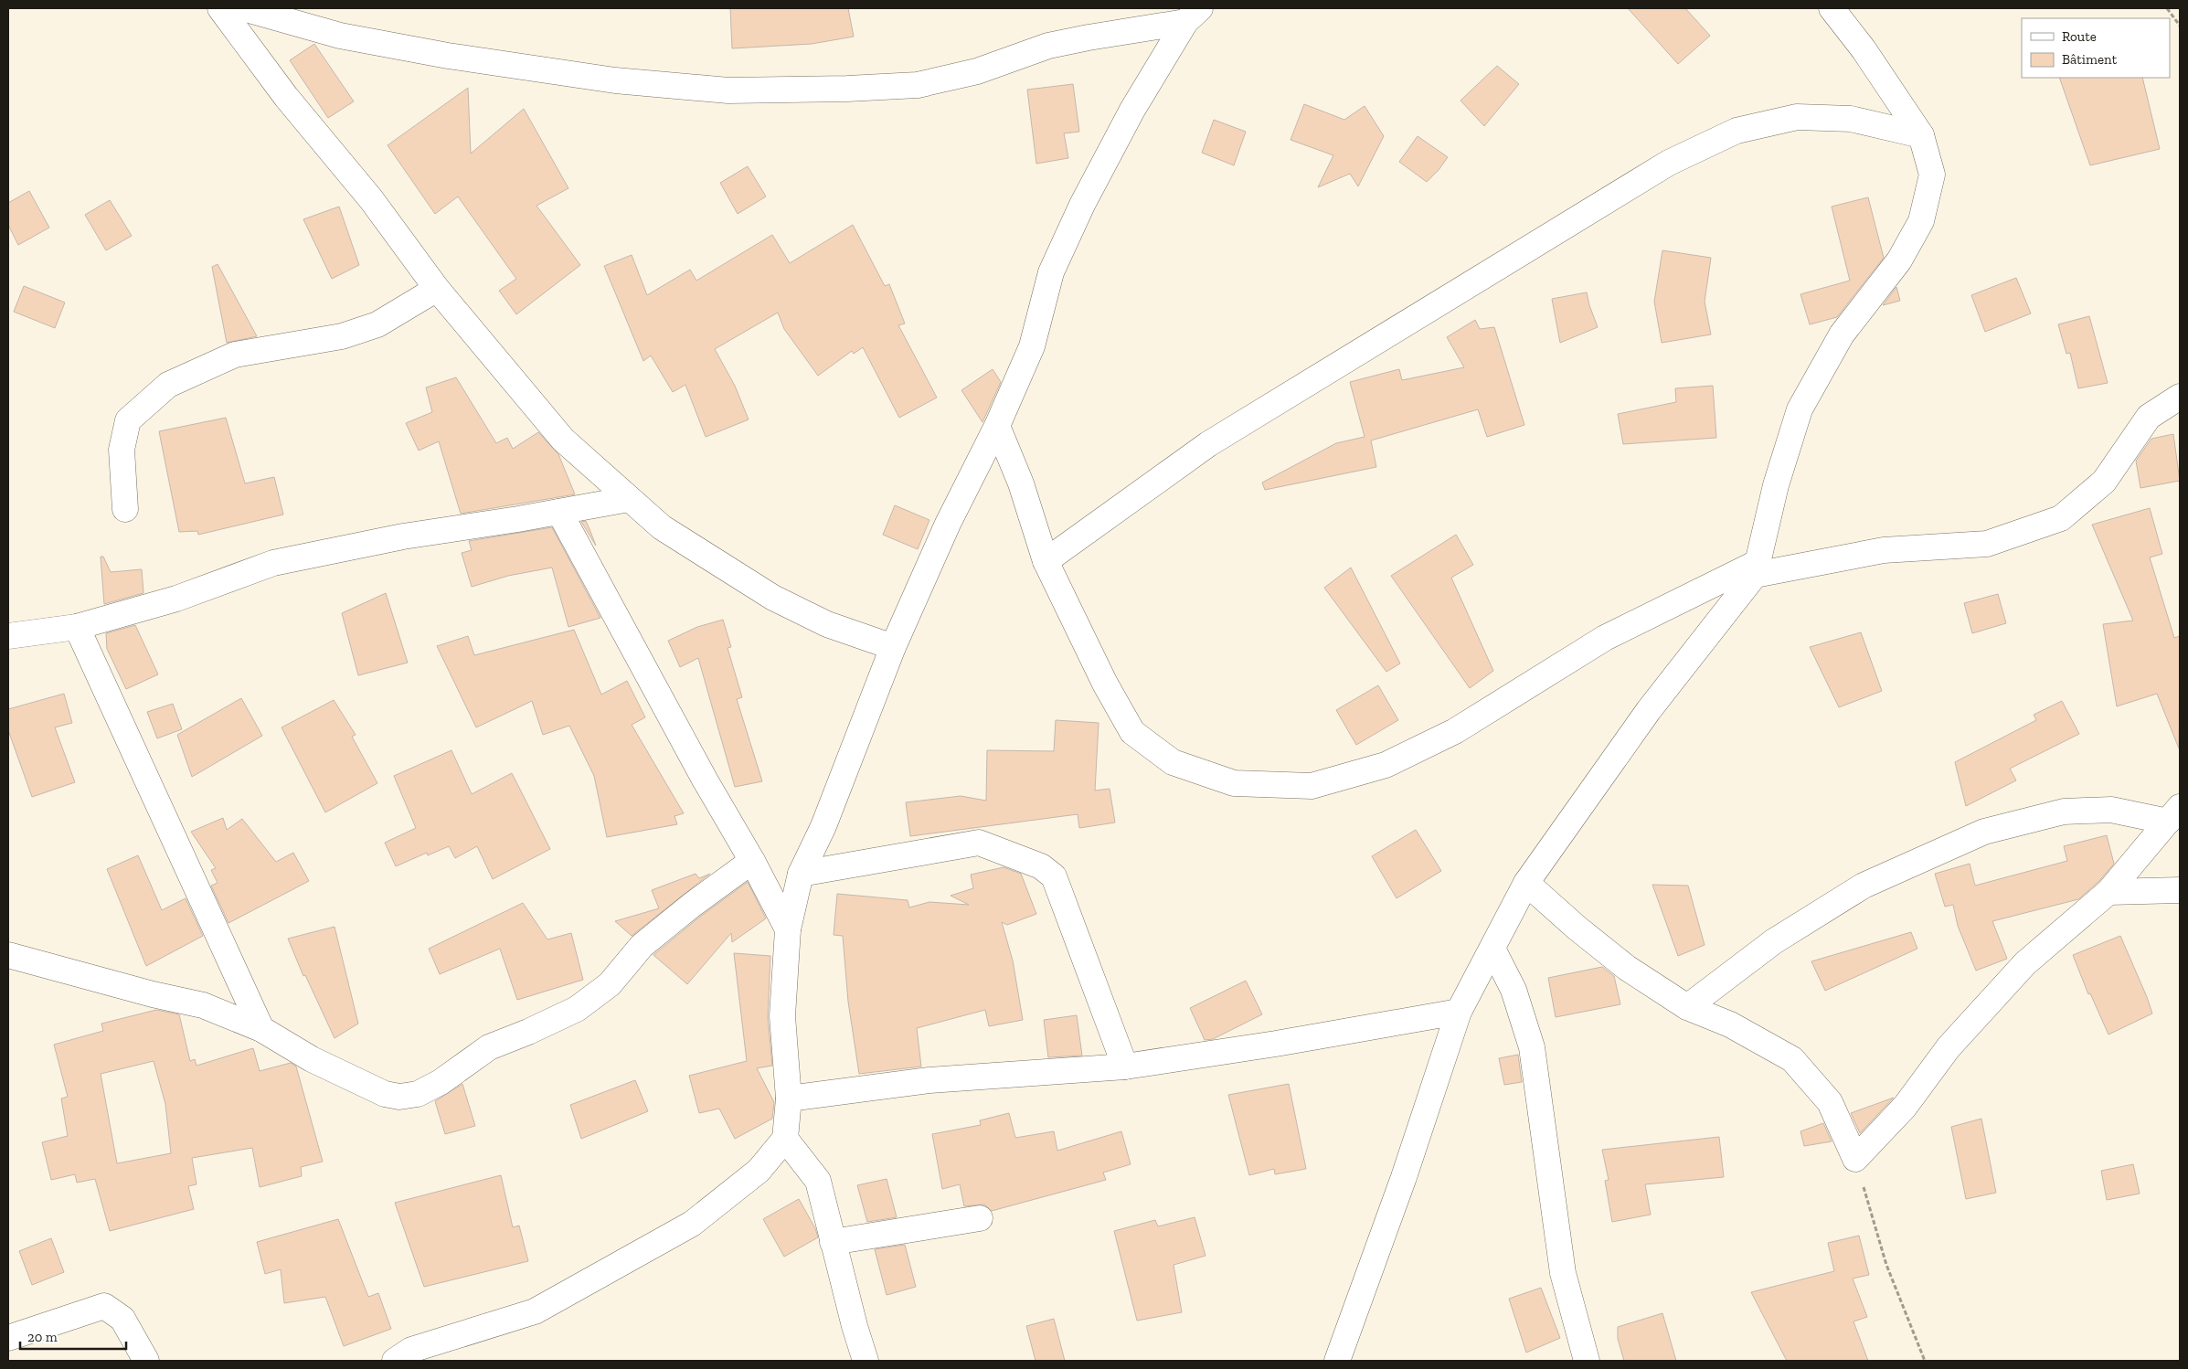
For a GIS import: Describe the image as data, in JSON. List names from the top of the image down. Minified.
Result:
{"legend":["Route","Bâtiment"],"scale_bar":"20 m"}
